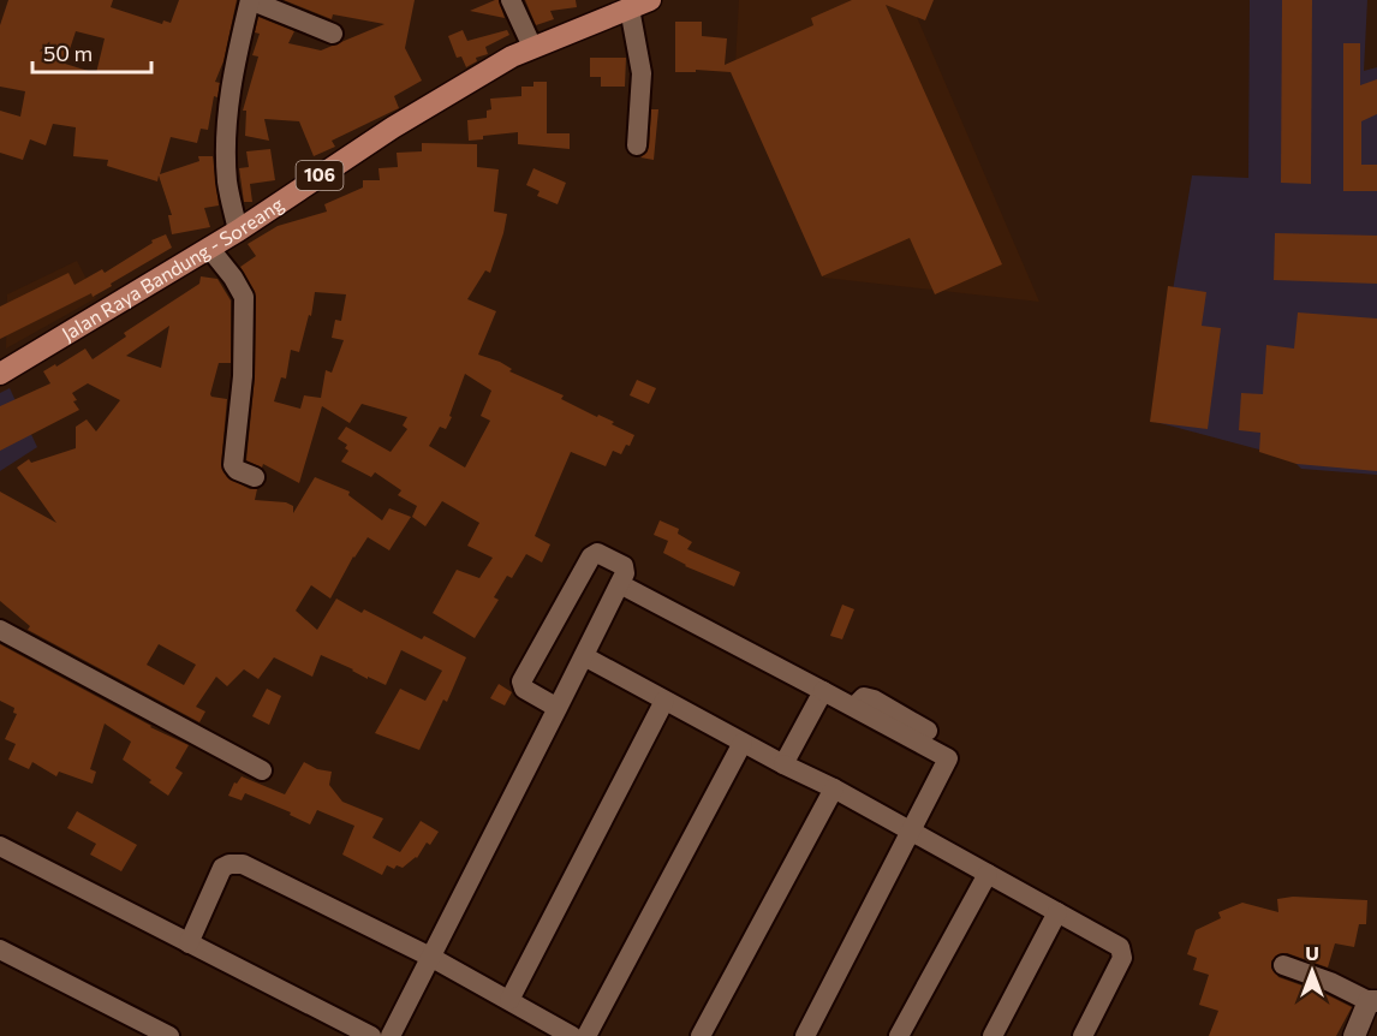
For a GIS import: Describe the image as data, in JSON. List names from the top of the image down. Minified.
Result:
{"streets":{"main road":["106","Jalan Raya Bandung - Soreang"]},"scale_bar":"50 m","north":"top"}
